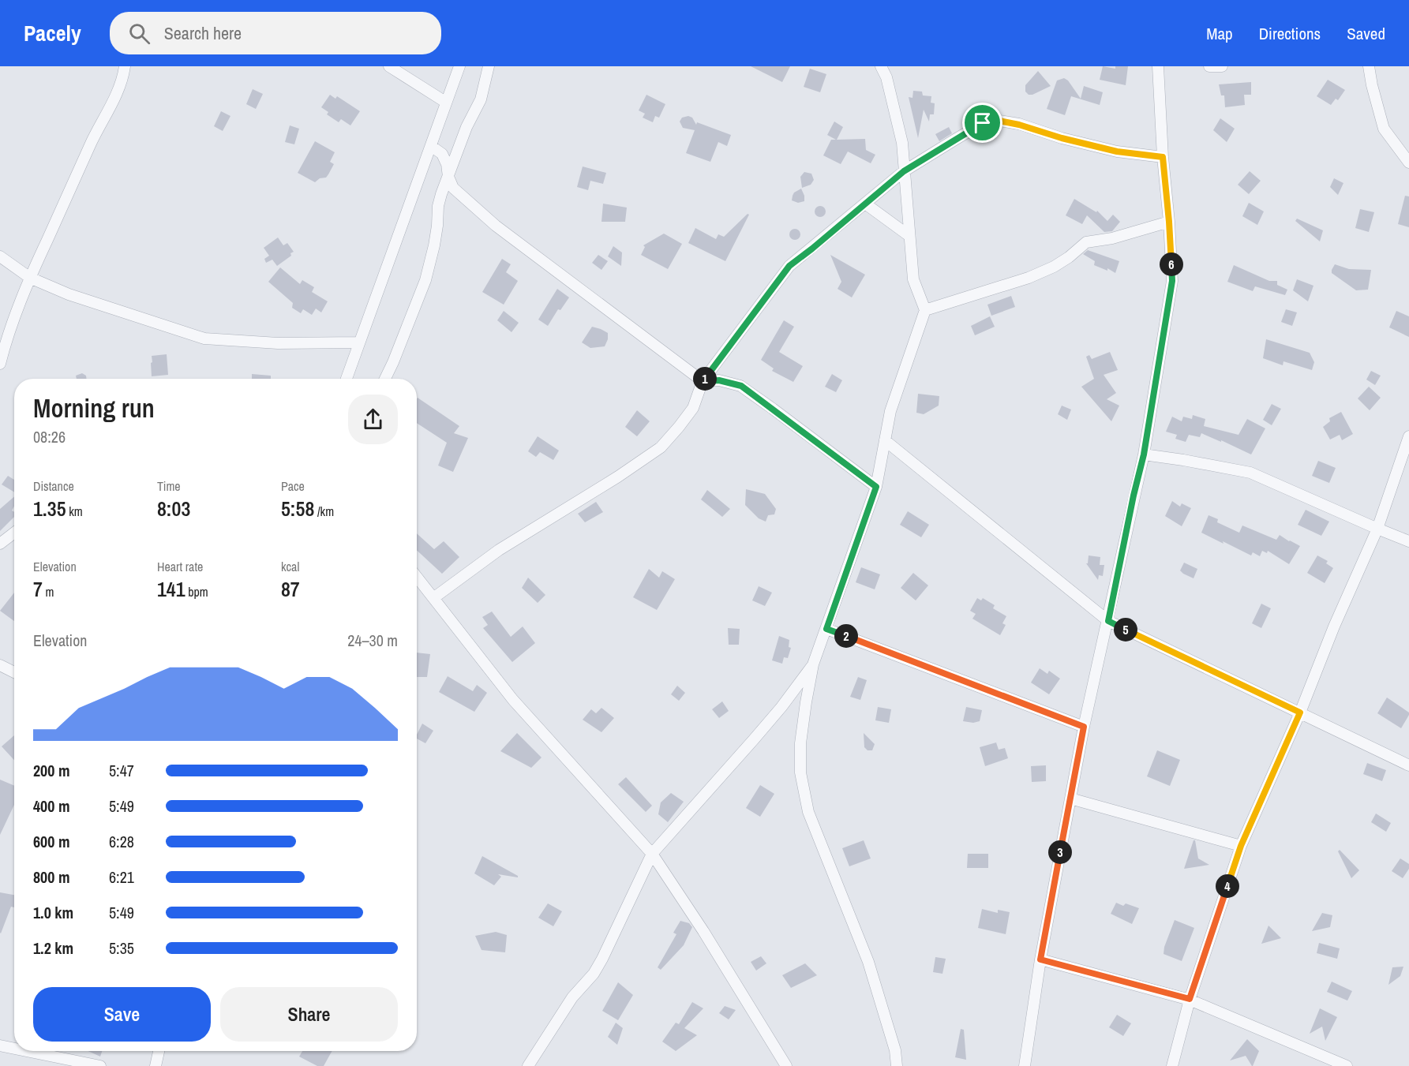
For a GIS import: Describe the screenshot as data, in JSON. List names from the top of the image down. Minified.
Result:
{"page":{"header":"Pacely","search":"Search here","nav":["Map","Directions","Saved"],"pins":["6","1","5","2","3","4"],"heading":["Morning run","08:26"],"stats":[["Distance","1.35 km"],["Time","8:03"],["Pace","5:58 /km"],["Elevation","7 m"],["Heart rate","141 bpm"],["kcal","87"]],"chart":["Elevation","24–30 m"],"list":[{"name":"200 m","note":"5:47"},{"name":"400 m","note":"5:49"},{"name":"600 m","note":"6:28"},{"name":"800 m","note":"6:21"},{"name":"1.0 km","note":"5:49"},{"name":"1.2 km","note":"5:35"}],"buttons":["Save","Share"]}}
